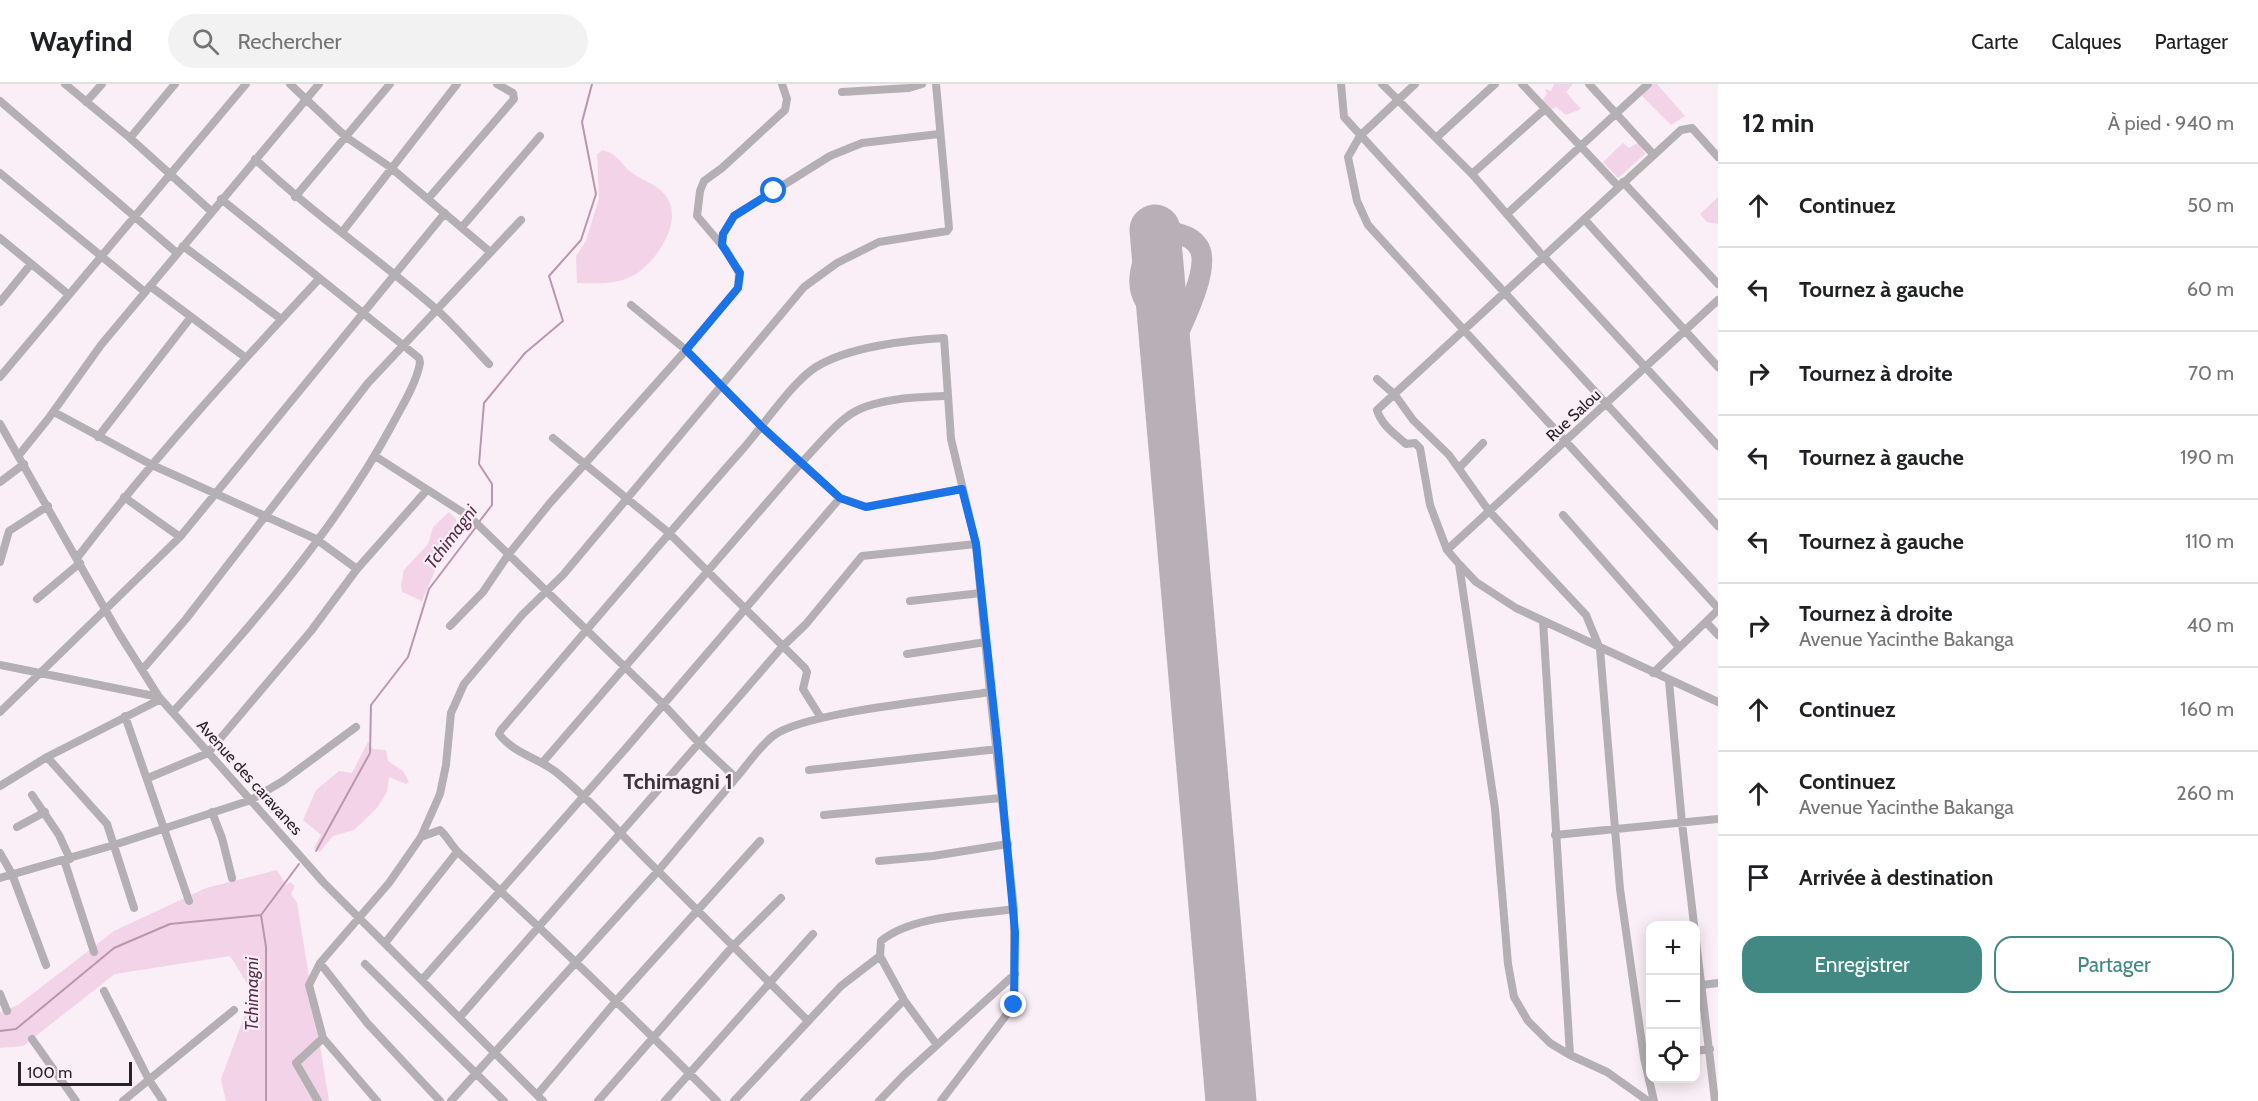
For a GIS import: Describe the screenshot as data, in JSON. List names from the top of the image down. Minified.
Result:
{"streets":{"street":["Rue Salou","Avenue des caravanes"]},"districts":["Tchimagni 1"],"water":["Tchimagni"],"scale_bar":"100 m","page":{"header":"Wayfind","search":"Rechercher","nav":["Carte","Calques","Partager"],"heading":["12 min","À pied · 940 m"],"list":[["Continuez","50 m"],["Tournez à gauche","60 m"],["Tournez à droite","70 m"],["Tournez à gauche","190 m"],["Tournez à gauche","110 m"],["Tournez à droite","Avenue Yacinthe Bakanga","40 m"],["Continuez","160 m"],["Continuez","Avenue Yacinthe Bakanga","260 m"],"Arrivée à destination"],"buttons":["Enregistrer","Partager"],"map_buttons":["+","−"],"scale":"100 m"}}
